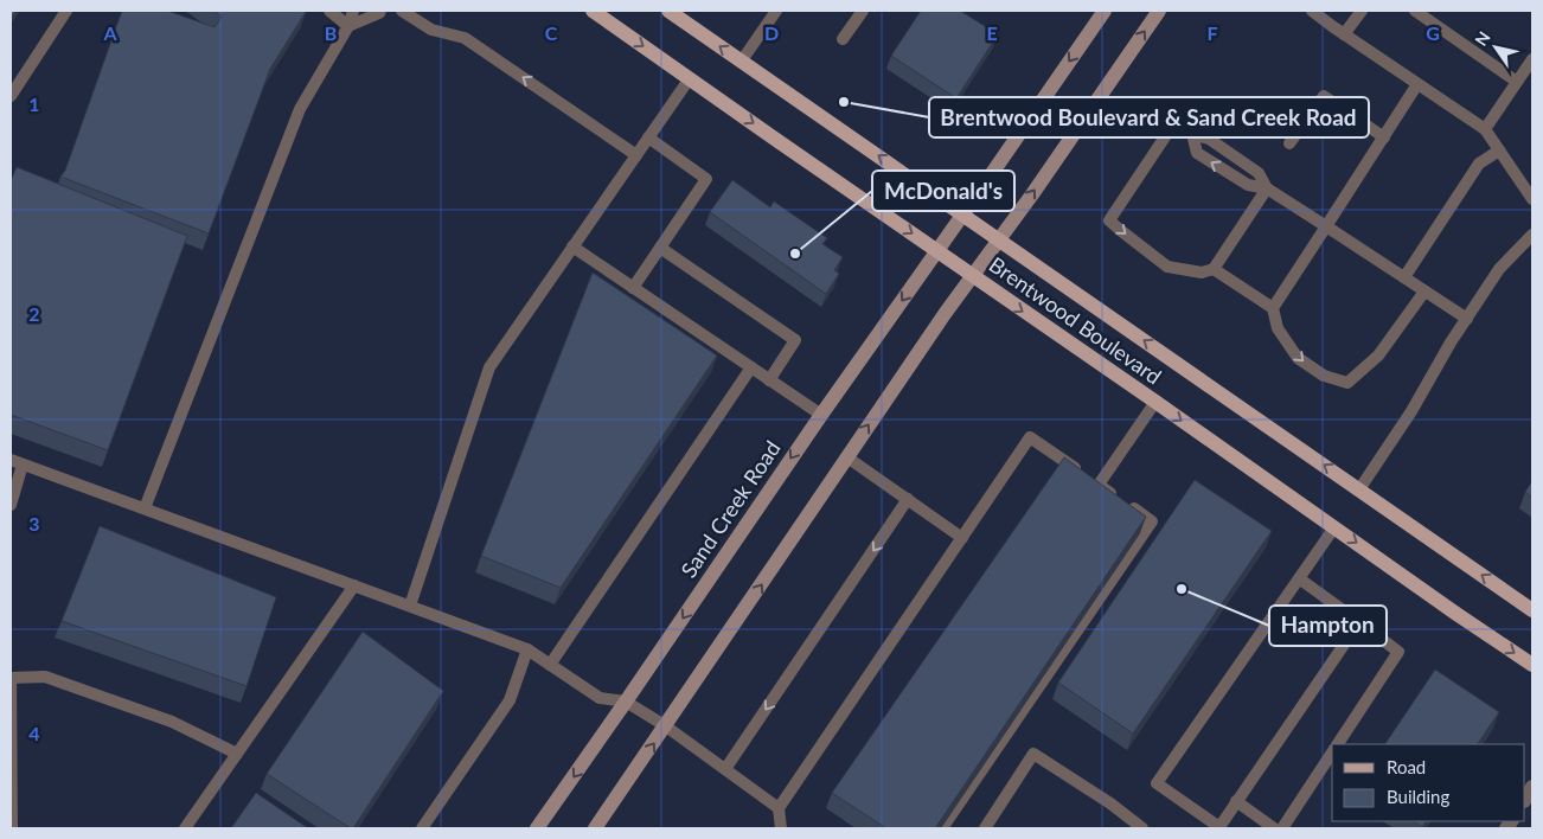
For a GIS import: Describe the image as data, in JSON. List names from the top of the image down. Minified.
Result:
{"streets":{"main road":["Brentwood Boulevard","Sand Creek Road"]},"crossings":[["Brentwood Boulevard","Sand Creek Road"]],"places":["Brentwood Boulevard & Sand Creek Road","McDonald's","Hampton"],"legend":["Road","Building"],"north":"top left","grid":{"columns":["A","B","C","D","E","F","G"],"rows":["1","2","3","4"]}}
